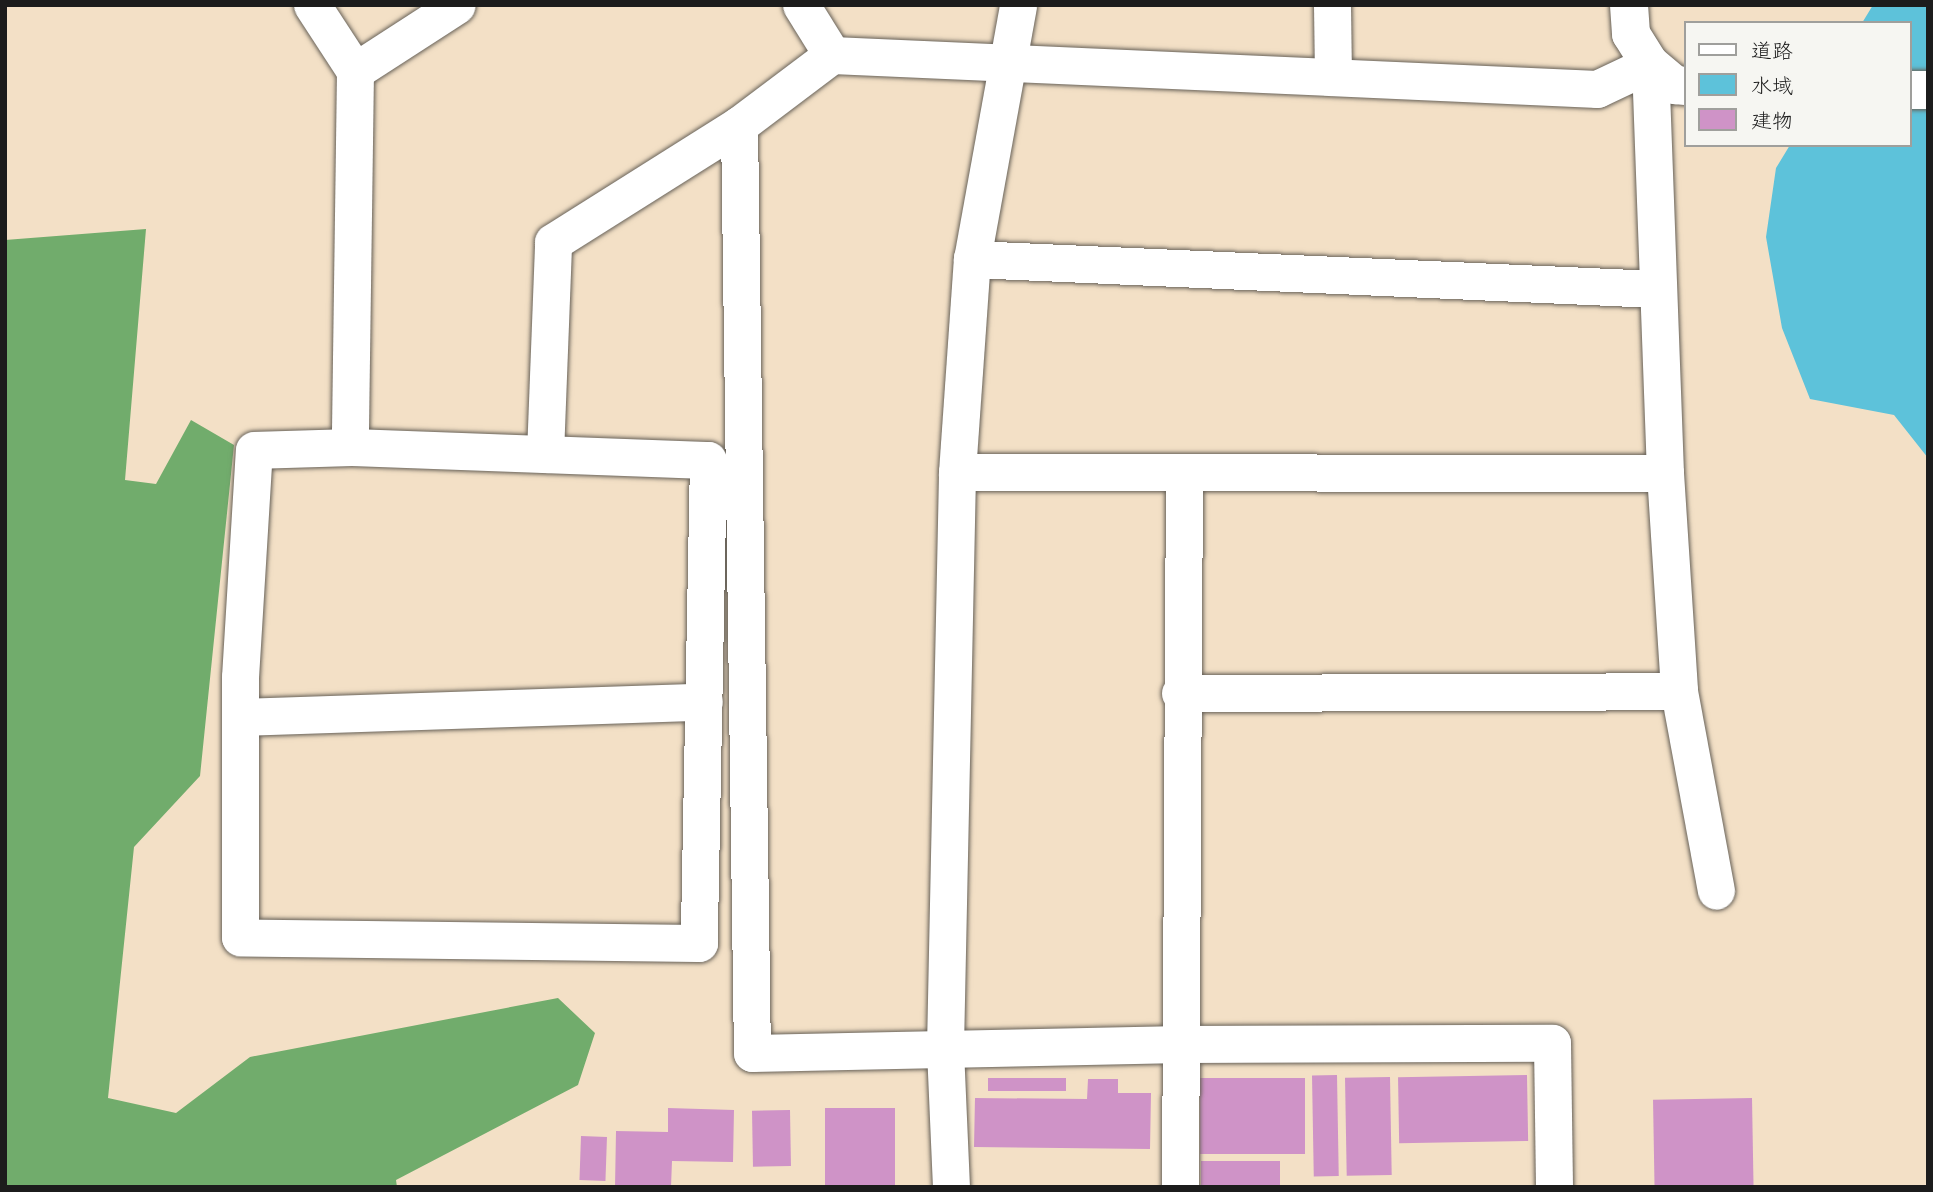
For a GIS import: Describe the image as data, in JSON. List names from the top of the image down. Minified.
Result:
{"legend":["道路","水域","建物"]}
